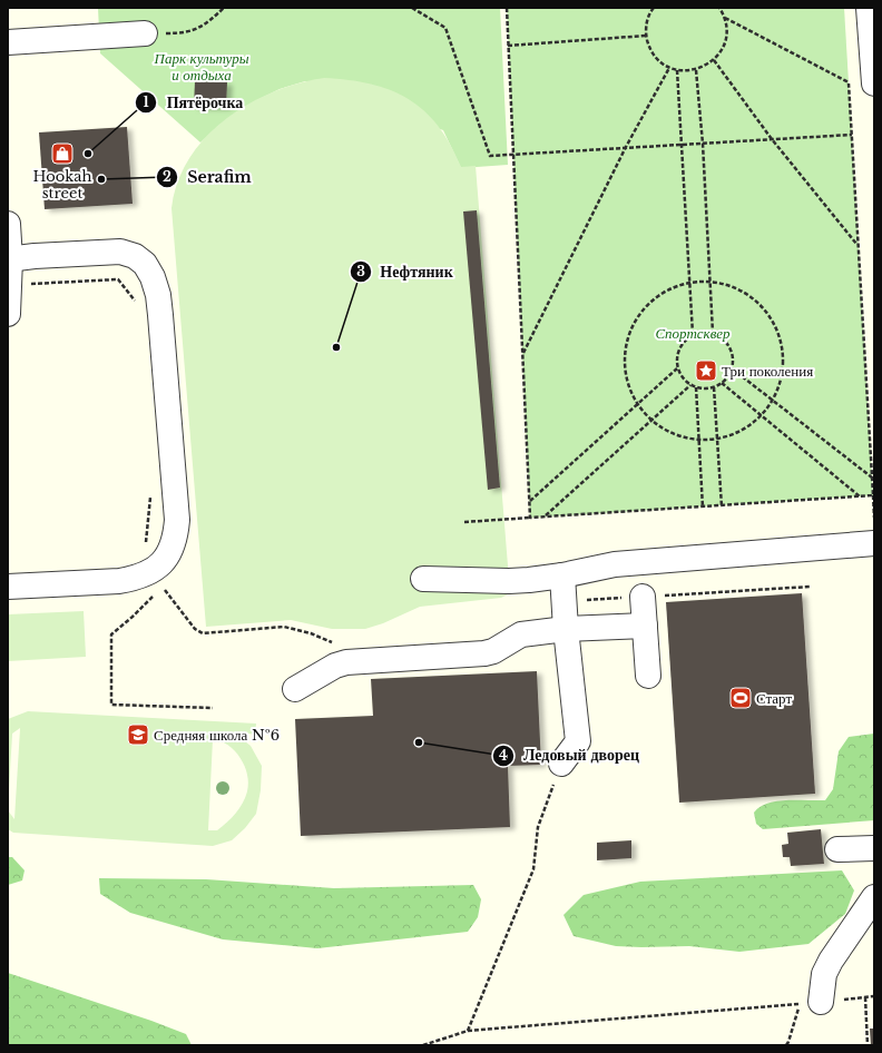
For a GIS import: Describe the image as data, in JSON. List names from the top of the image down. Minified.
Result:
{"parks":["Парк культуры и отдыха","Спортсквер"],"places":{"shop":["Hookah street"],"other":["Пятёрочка","Serafim","Нефтяник","Ледовый дворец"],"place":["Три поколения"],"sports":["Старт"],"school or university":["Средняя школа №6"]}}
